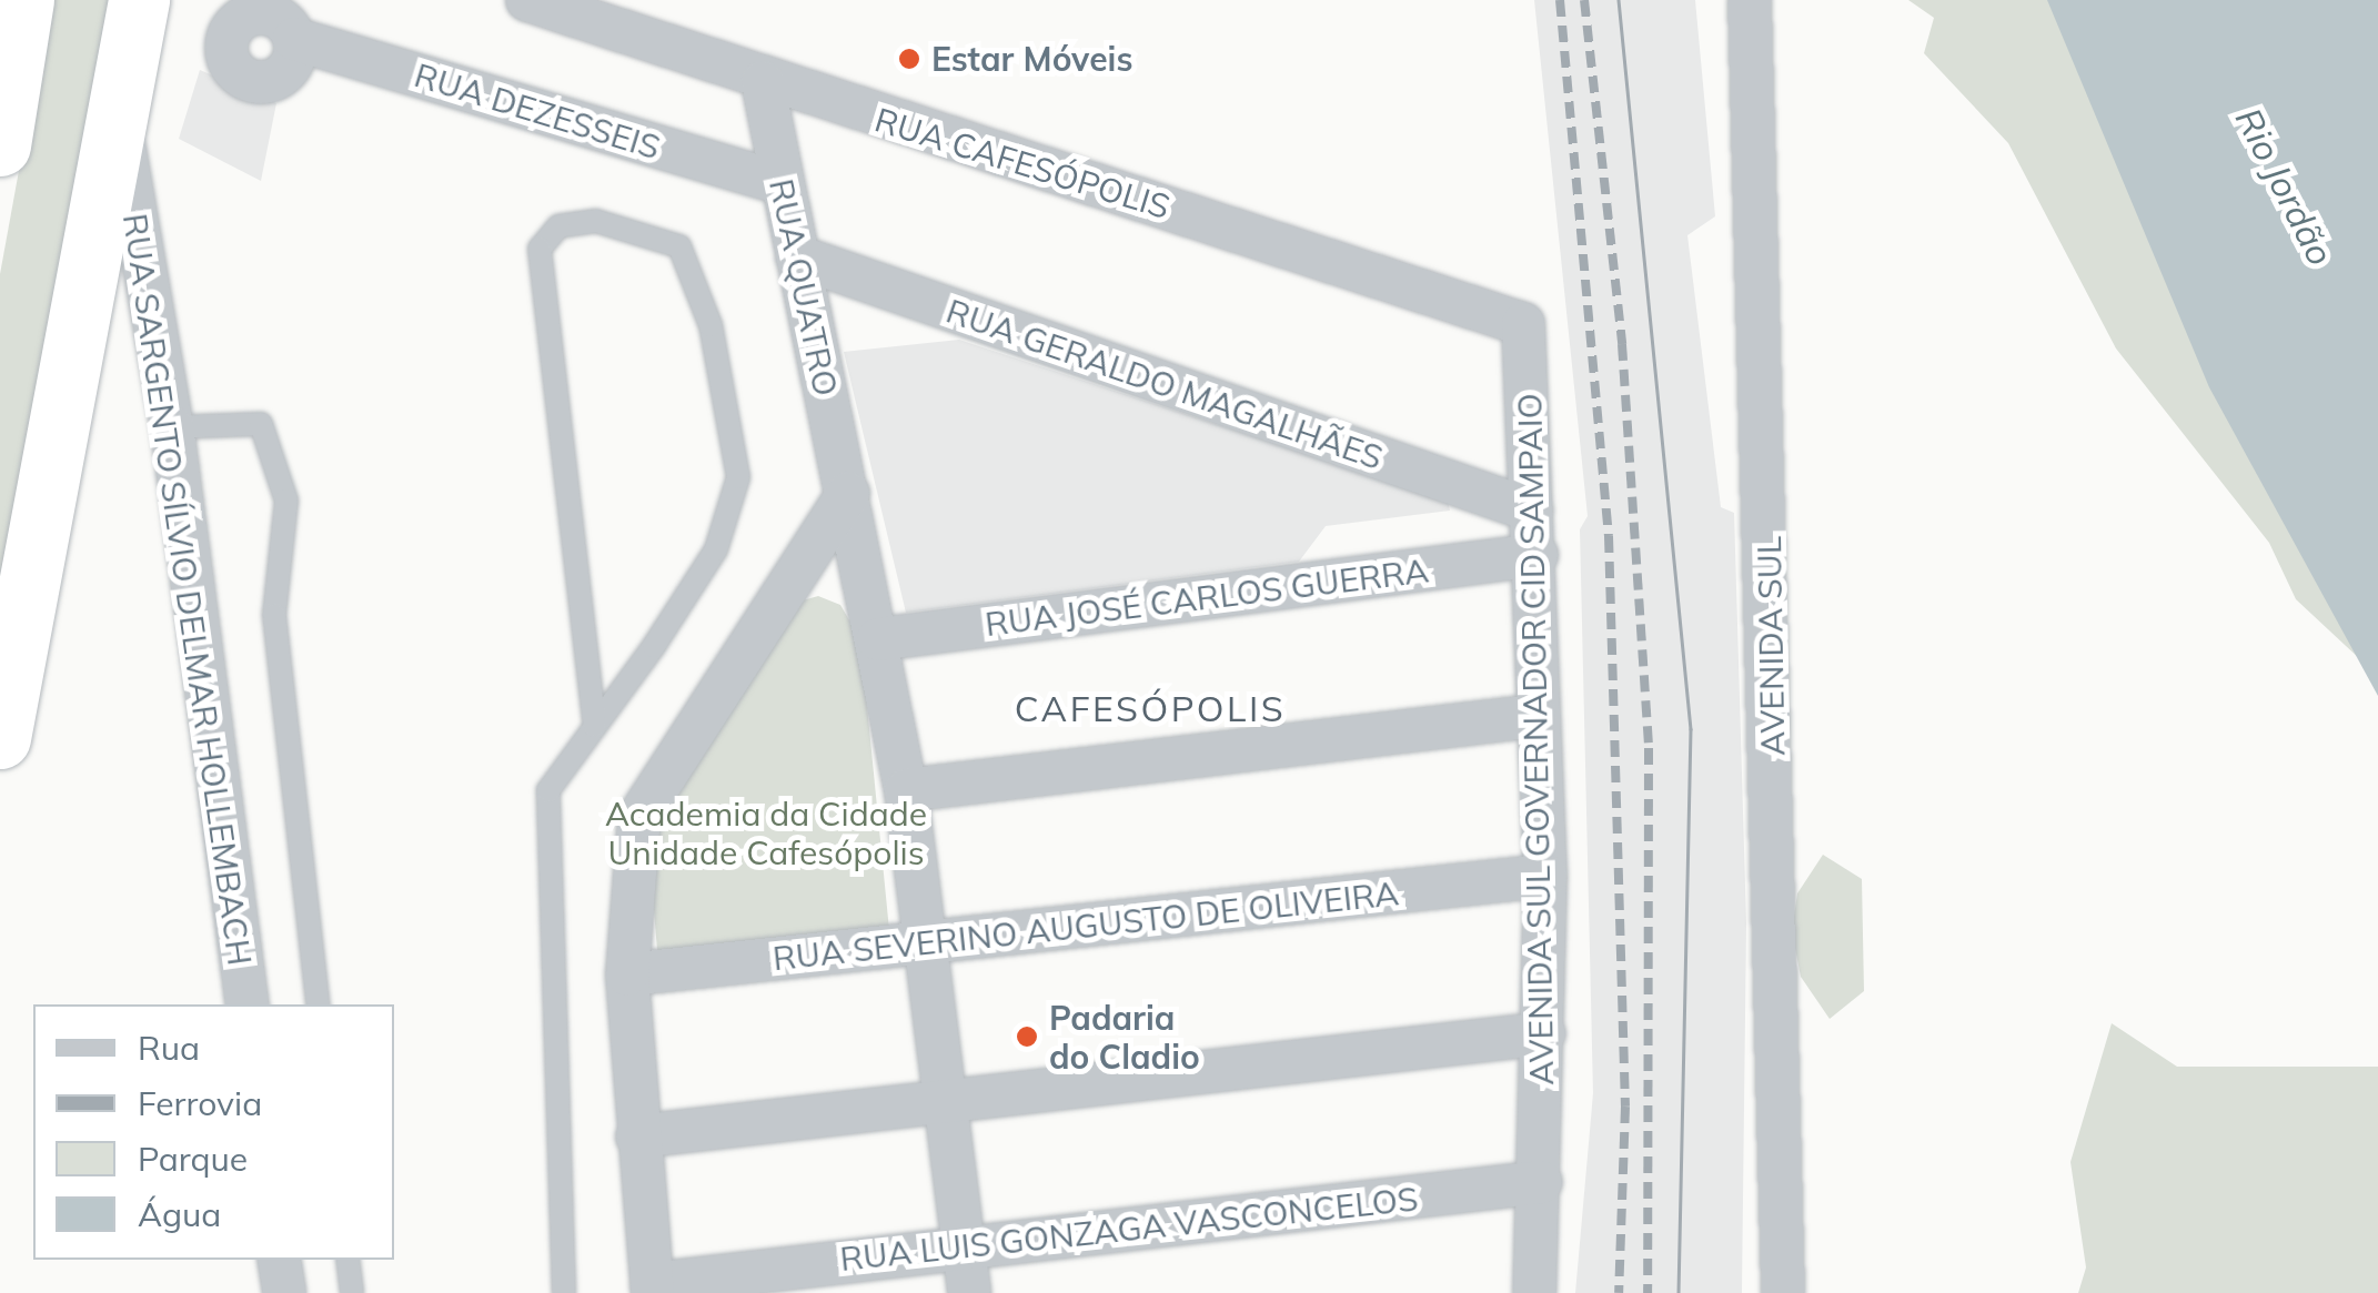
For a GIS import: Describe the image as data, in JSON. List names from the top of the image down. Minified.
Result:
{"streets":{"street":["RUA DEZESSEIS","RUA CAFESÓPOLIS","RUA QUATRO","RUA GERALDO MAGALHÃES","RUA SARGENTO SÍLVIO DELMAR HOLLEMBACH","RUA JOSÉ CARLOS GUERRA","AVENIDA SUL","AVENIDA SUL GOVERNADOR CID SAMPAIO","RUA SEVERINO AUGUSTO DE OLIVEIRA","RUA LUIS GONZAGA VASCONCELOS"]},"crossings":[["RUA DEZESSEIS","RUA QUATRO"],["RUA CAFESÓPOLIS","RUA QUATRO"],["RUA CAFESÓPOLIS","AVENIDA SUL GOVERNADOR CID SAMPAIO"],["RUA QUATRO","RUA GERALDO MAGALHÃES"],["RUA QUATRO","RUA JOSÉ CARLOS GUERRA"],["RUA QUATRO","RUA SEVERINO AUGUSTO DE OLIVEIRA"],["RUA QUATRO","RUA LUIS GONZAGA VASCONCELOS"],["RUA GERALDO MAGALHÃES","AVENIDA SUL GOVERNADOR CID SAMPAIO"],["RUA JOSÉ CARLOS GUERRA","AVENIDA SUL GOVERNADOR CID SAMPAIO"],["AVENIDA SUL GOVERNADOR CID SAMPAIO","RUA SEVERINO AUGUSTO DE OLIVEIRA"],["AVENIDA SUL GOVERNADOR CID SAMPAIO","RUA LUIS GONZAGA VASCONCELOS"]],"districts":["CAFESÓPOLIS"],"water":["Rio Jordão"],"parks":["Academia da Cidade Unidade Cafesópolis"],"places":["Estar Móveis","Padaria do Cladio"],"legend":["Rua","Ferrovia","Parque","Água"]}
